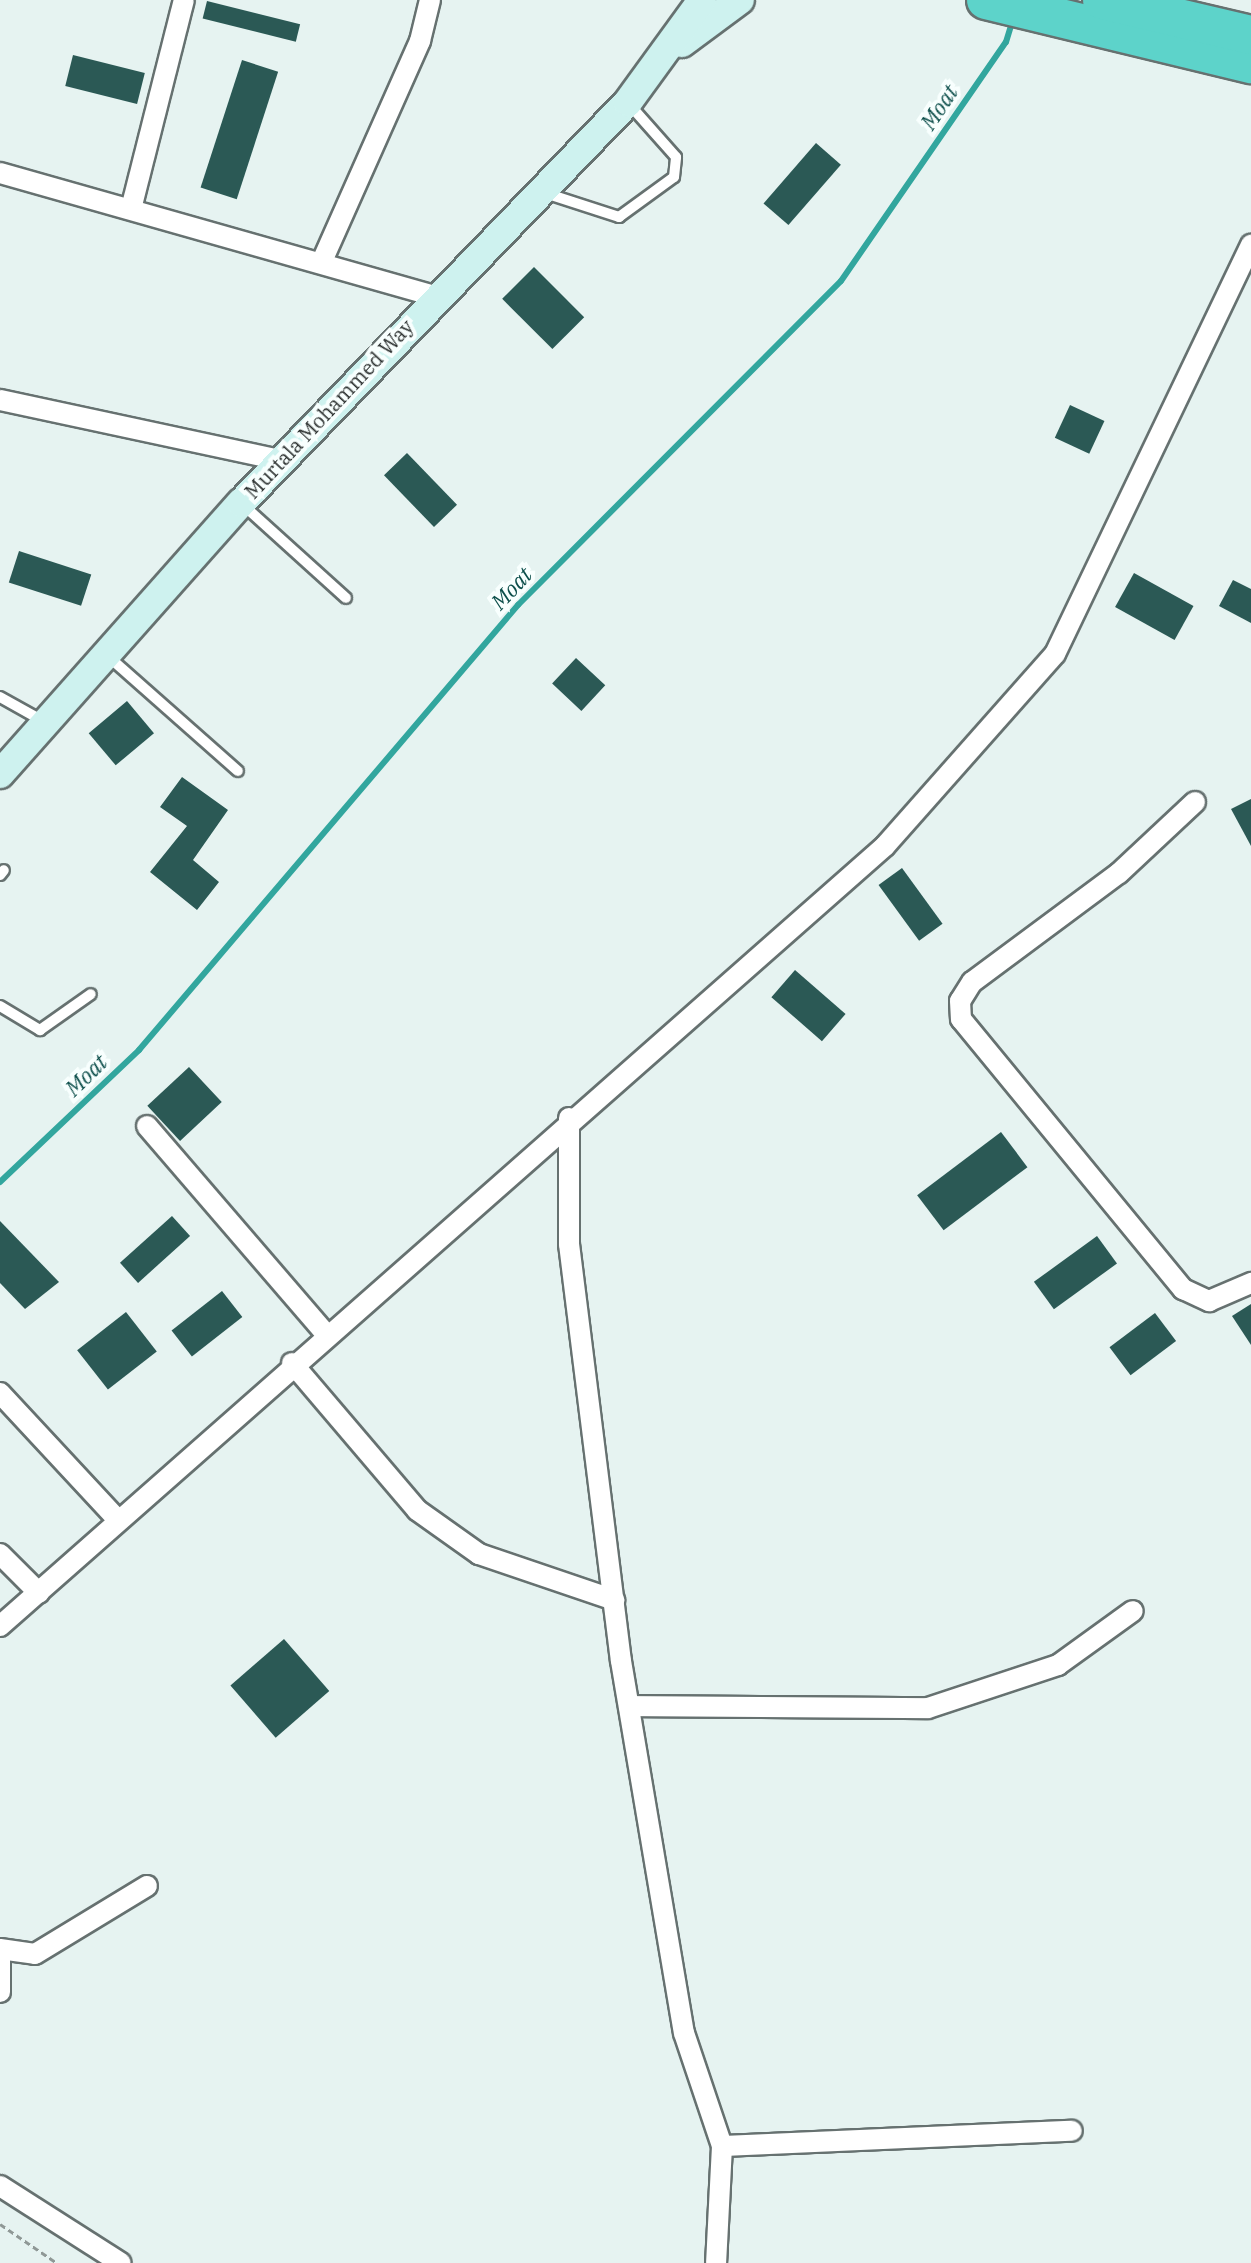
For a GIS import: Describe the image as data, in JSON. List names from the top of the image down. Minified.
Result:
{"streets":{"street":["Murtala Mohammed Way"]},"water":["Moat"]}
